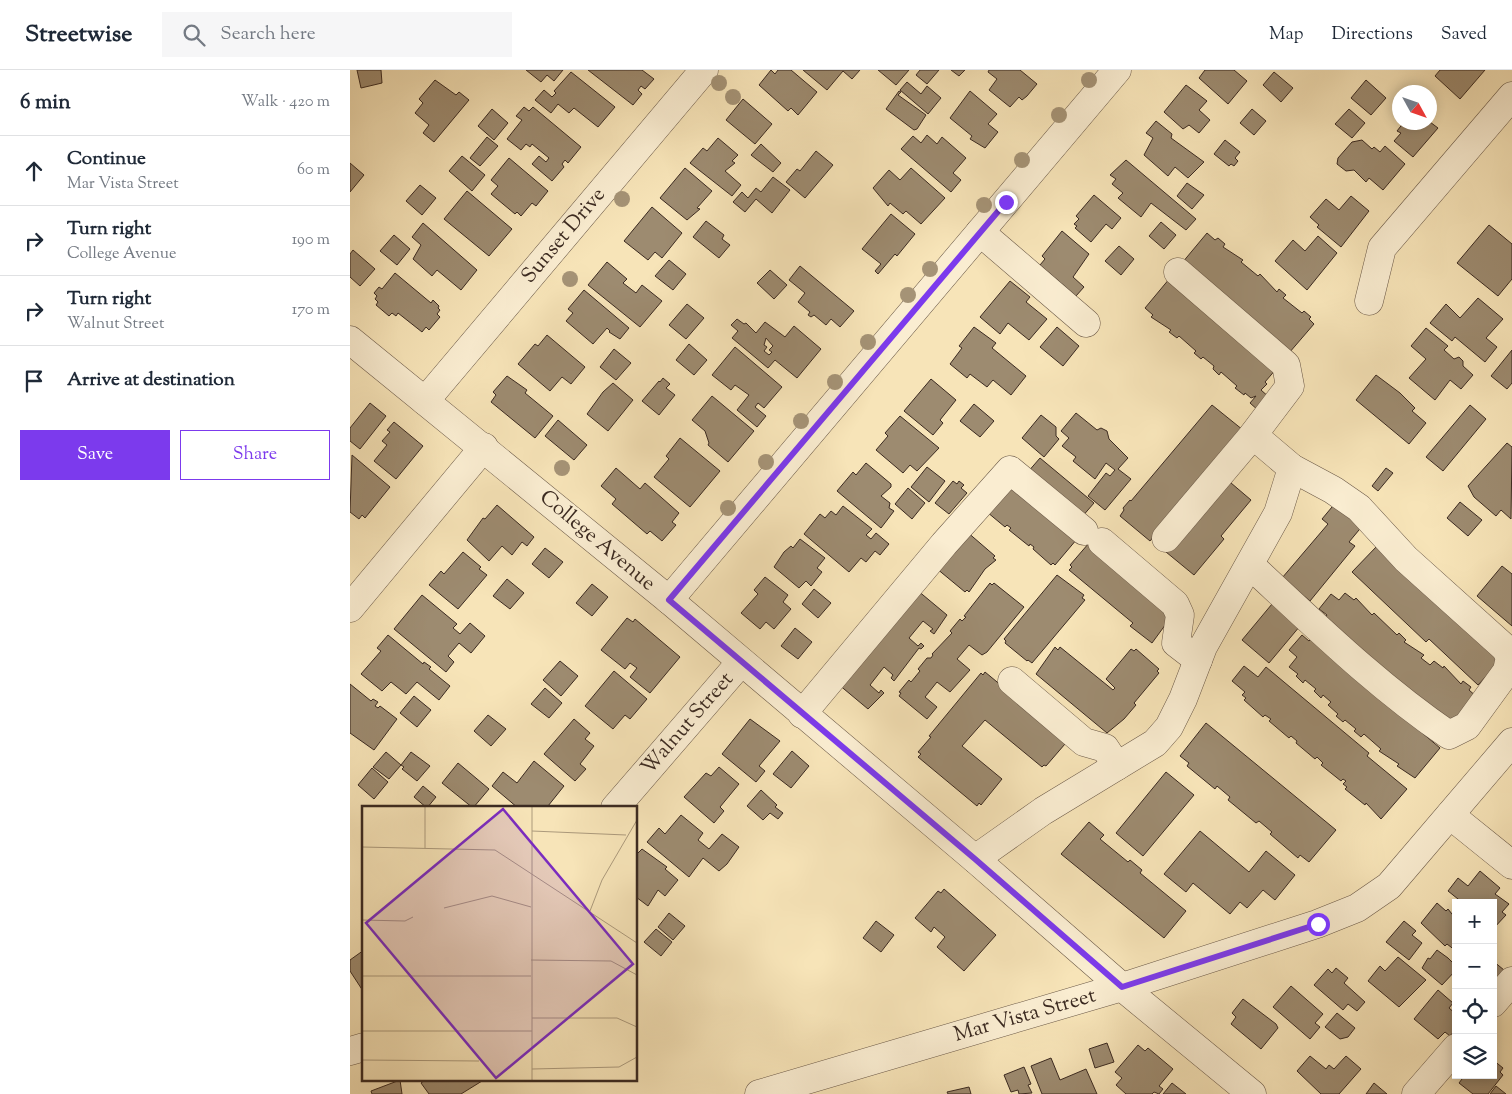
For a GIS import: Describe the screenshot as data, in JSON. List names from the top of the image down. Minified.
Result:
{"streets":{"street":["Sunset Drive","College Avenue","Walnut Street","Mar Vista Street"]},"crossings":[["Sunset Drive","College Avenue"],["College Avenue","Walnut Street"],["College Avenue","Mar Vista Street"]],"north":"bottom right","page":{"header":"Streetwise","search":"Search here","nav":["Map","Directions","Saved"],"heading":["6 min","Walk · 420 m"],"list":[["Continue","Mar Vista Street","60 m"],["Turn right","College Avenue","190 m"],["Turn right","Walnut Street","170 m"],"Arrive at destination"],"buttons":["Save","Share"],"map_buttons":["+","−"]}}
